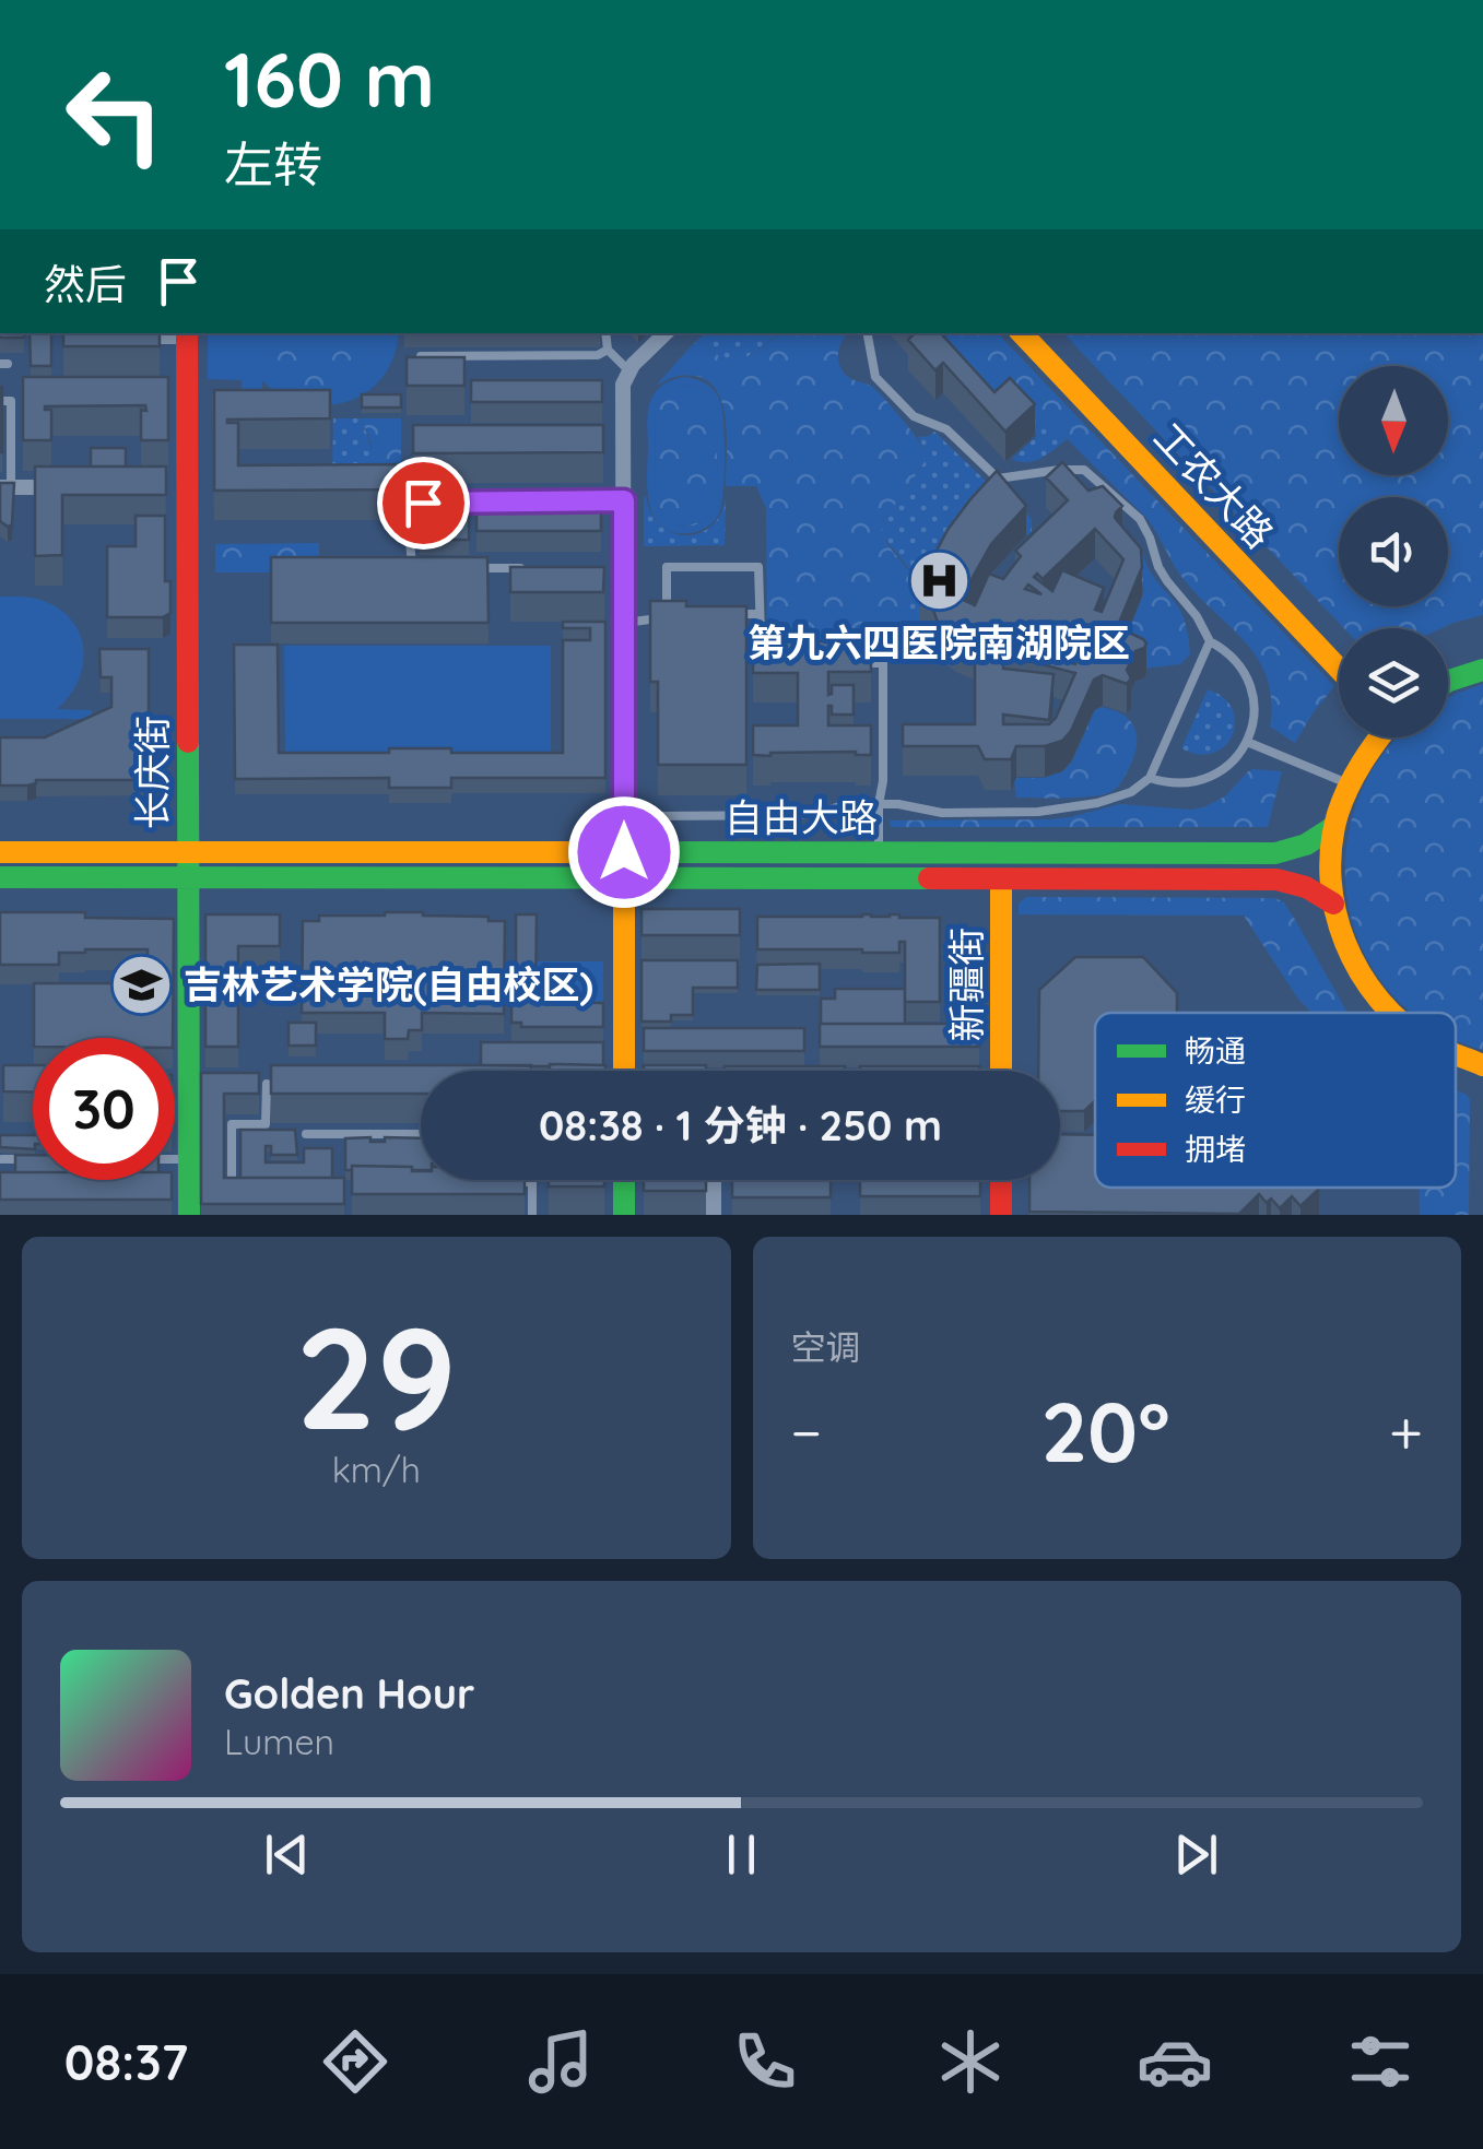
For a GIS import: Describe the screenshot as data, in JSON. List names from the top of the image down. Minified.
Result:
{"streets":{"main road":["工农大路","长庆街","自由大路","新疆街"]},"crossings":[["长庆街","自由大路"],["自由大路","新疆街"]],"places":{"hospital":["第九六四医院南湖院区"],"school or university":["吉林艺术学院(自由校区)"]},"legend":["畅通","缓行","拥堵"],"north":"bottom","page":{"turn":["160 m","左转"],"then":"然后","limit":"30","trip":"08:38 · 1 分钟 · 250 m","tile":[["29","km/h"],"空调"],"heat":["−","20°","+"],"song":["Golden Hour","Lumen"],"tabs":"08:37"}}
